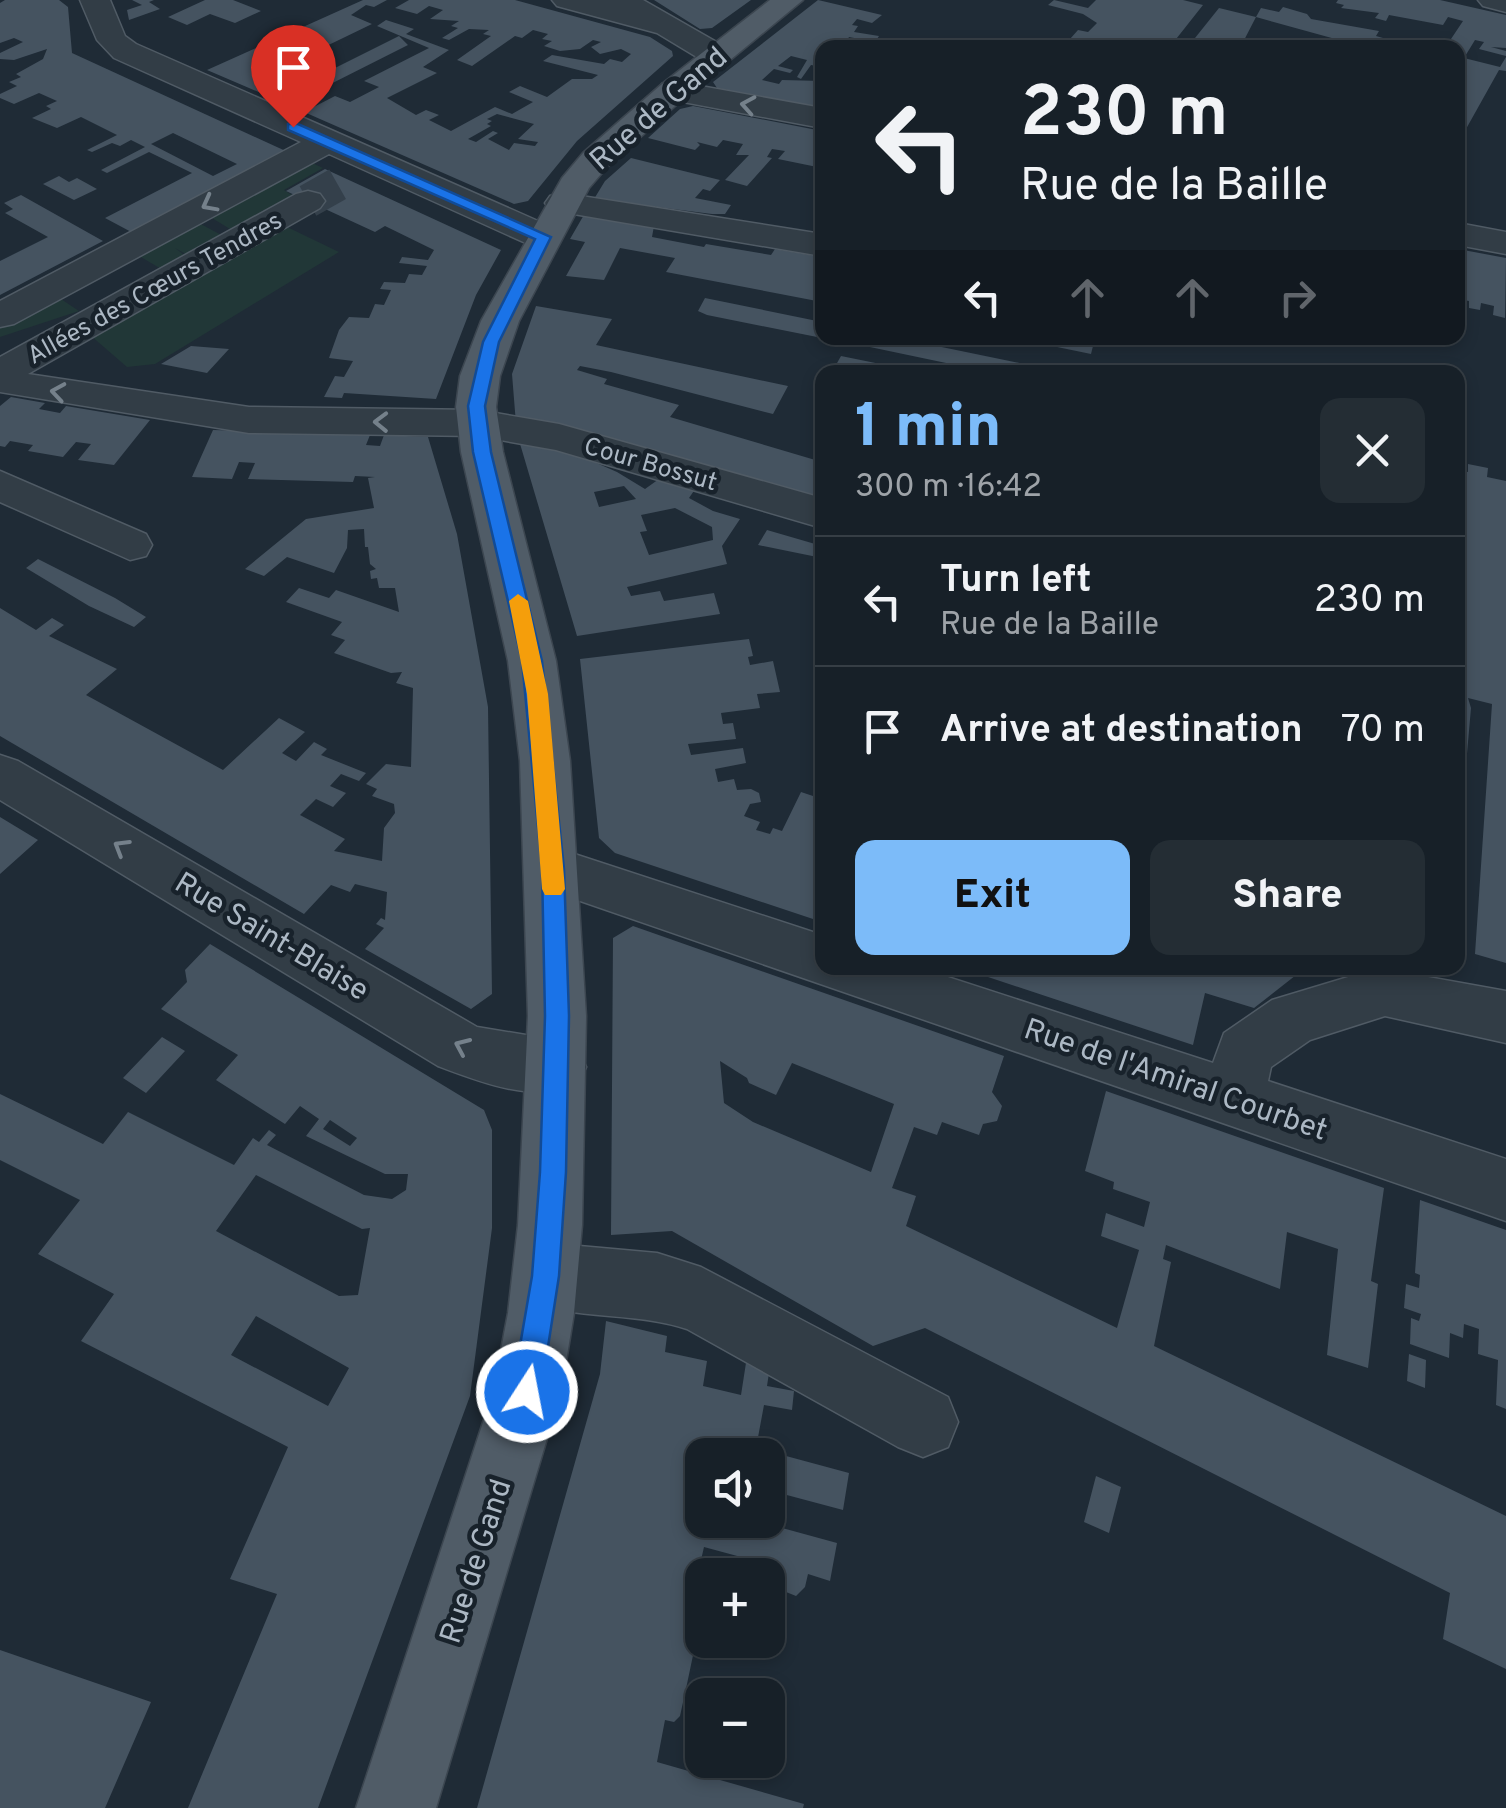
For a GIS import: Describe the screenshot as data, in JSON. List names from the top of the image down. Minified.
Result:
{"streets":{"main road":["Rue de Gand"],"street":["Allées des Cœurs Tendres","Cour Bossut","Rue Saint-Blaise","Rue de l'Amiral Courbet"]},"crossings":[["Rue de Gand","Allées des Cœurs Tendres"],["Rue de Gand","Cour Bossut"],["Rue de Gand","Rue Saint-Blaise"],["Allées des Cœurs Tendres","Cour Bossut"]],"one_way":["Rue Saint-Blaise"],"page":{"turn":["230 m","Rue de la Baille"],"heading":["1 min","300 m · 16:42"],"list":[{"name":"Turn left","note":"Rue de la Baille","value":"230 m"},{"name":"Arrive at destination","value":"70 m"}],"buttons":["Exit","Share"],"map_buttons":["+","−"]}}
